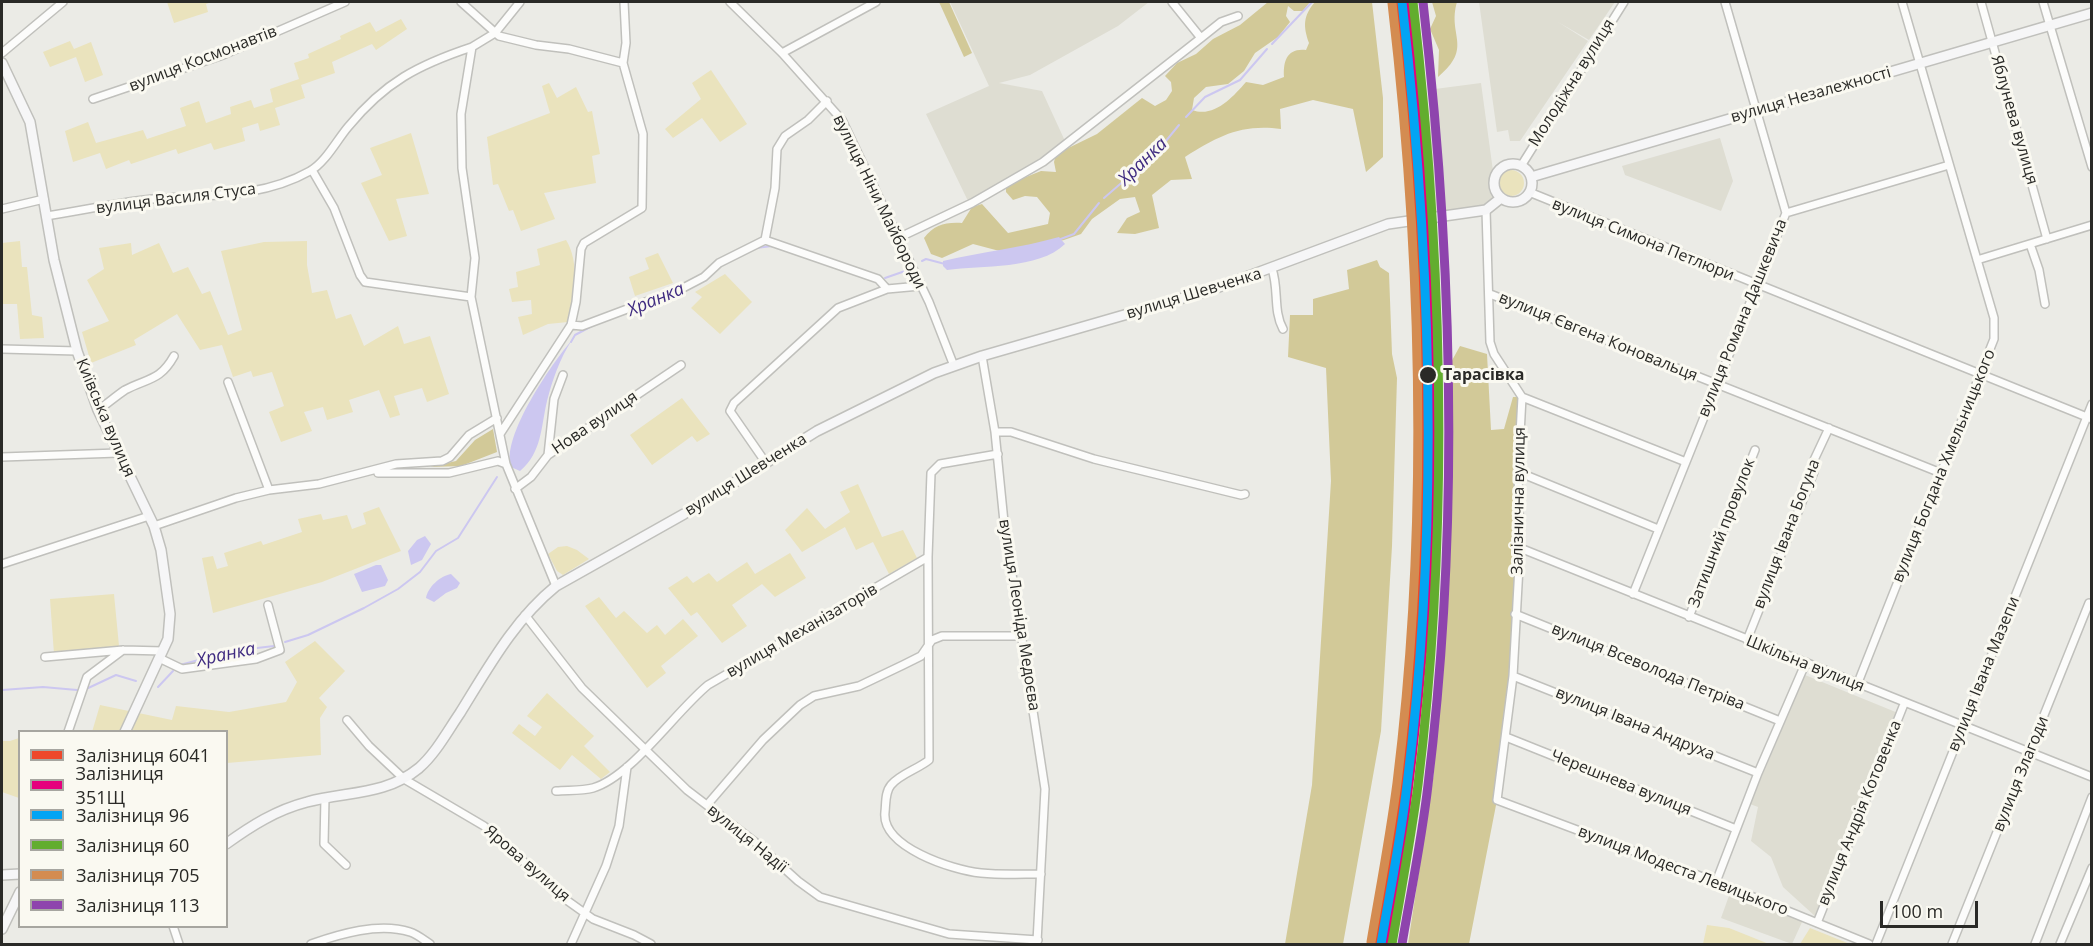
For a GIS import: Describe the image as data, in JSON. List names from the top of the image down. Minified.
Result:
{"streets":{"main road":["вулиця Незалежності","вулиця Шевченка","Київська вулиця"],"street":["вулиця Космонавтів","Молодіжна вулиця","Яблунева вулиця","вулиця Василя Стуса","вулиця Ніни Майбороди","вулиця Симона Петлюри","вулиця Романа Дашкевича","вулиця Євгена Коновальця","Нова вулиця","вулиця Богдана Хмельницького","Залізнична вулиця","Затишний провулок","вулиця Івана Богуна","вулиця Леоніда Медоєва","вулиця Механізаторів","Шкільна вулиця","вулиця Всеволода Петріва","вулиця Івана Мазепи","вулиця Івана Андруха","вулиця Злагоди","Черешнева вулиця","вулиця Андрія Котовенка","вулиця Надії","Ярова вулиця","вулиця Модеста Левицького"]},"crossings":[["Молодіжна вулиця","вулиця Незалежності"],["Молодіжна вулиця","вулиця Симона Петлюри"],["вулиця Незалежності","Яблунева вулиця"],["вулиця Незалежності","вулиця Симона Петлюри"],["вулиця Незалежності","вулиця Романа Дашкевича"],["вулиця Незалежності","вулиця Богдана Хмельницького"],["вулиця Василя Стуса","Київська вулиця"],["вулиця Ніни Майбороди","вулиця Шевченка"],["вулиця Симона Петлюри","вулиця Романа Дашкевича"],["вулиця Симона Петлюри","вулиця Богдана Хмельницького"],["вулиця Симона Петлюри","вулиця Івана Мазепи"],["вулиця Шевченка","вулиця Леоніда Медоєва"],["вулиця Шевченка","вулиця Надії"],["вулиця Шевченка","Ярова вулиця"],["вулиця Романа Дашкевича","вулиця Євгена Коновальця"],["вулиця Романа Дашкевича","Шкільна вулиця"],["вулиця Євгена Коновальця","вулиця Богдана Хмельницького"],["вулиця Євгена Коновальця","вулиця Івана Богуна"],["вулиця Богдана Хмельницького","Шкільна вулиця"],["Залізнична вулиця","Шкільна вулиця"],["Залізнична вулиця","вулиця Всеволода Петріва"],["Залізнична вулиця","вулиця Івана Андруха"],["Залізнична вулиця","Черешнева вулиця"],["Залізнична вулиця","вулиця Модеста Левицького"],["Затишний провулок","Шкільна вулиця"],["вулиця Івана Богуна","Шкільна вулиця"],["вулиця Леоніда Медоєва","вулиця Надії"],["вулиця Механізаторів","вулиця Надії"],["Шкільна вулиця","вулиця Івана Мазепи"],["Шкільна вулиця","вулиця Злагоди"],["Шкільна вулиця","вулиця Андрія Котовенка"],["вулиця Андрія Котовенка","вулиця Модеста Левицького"]],"water":["Хранка"],"places":["Тарасівка"],"lines":["rail line 6041","rail line 351Щ","rail line 96","rail line 60","rail line 113","rail line 705"],"legend":["Залізниця 6041","Залізниця 351Щ","Залізниця 96","Залізниця 60","Залізниця 705","Залізниця 113"],"scale_bar":"100 m"}
